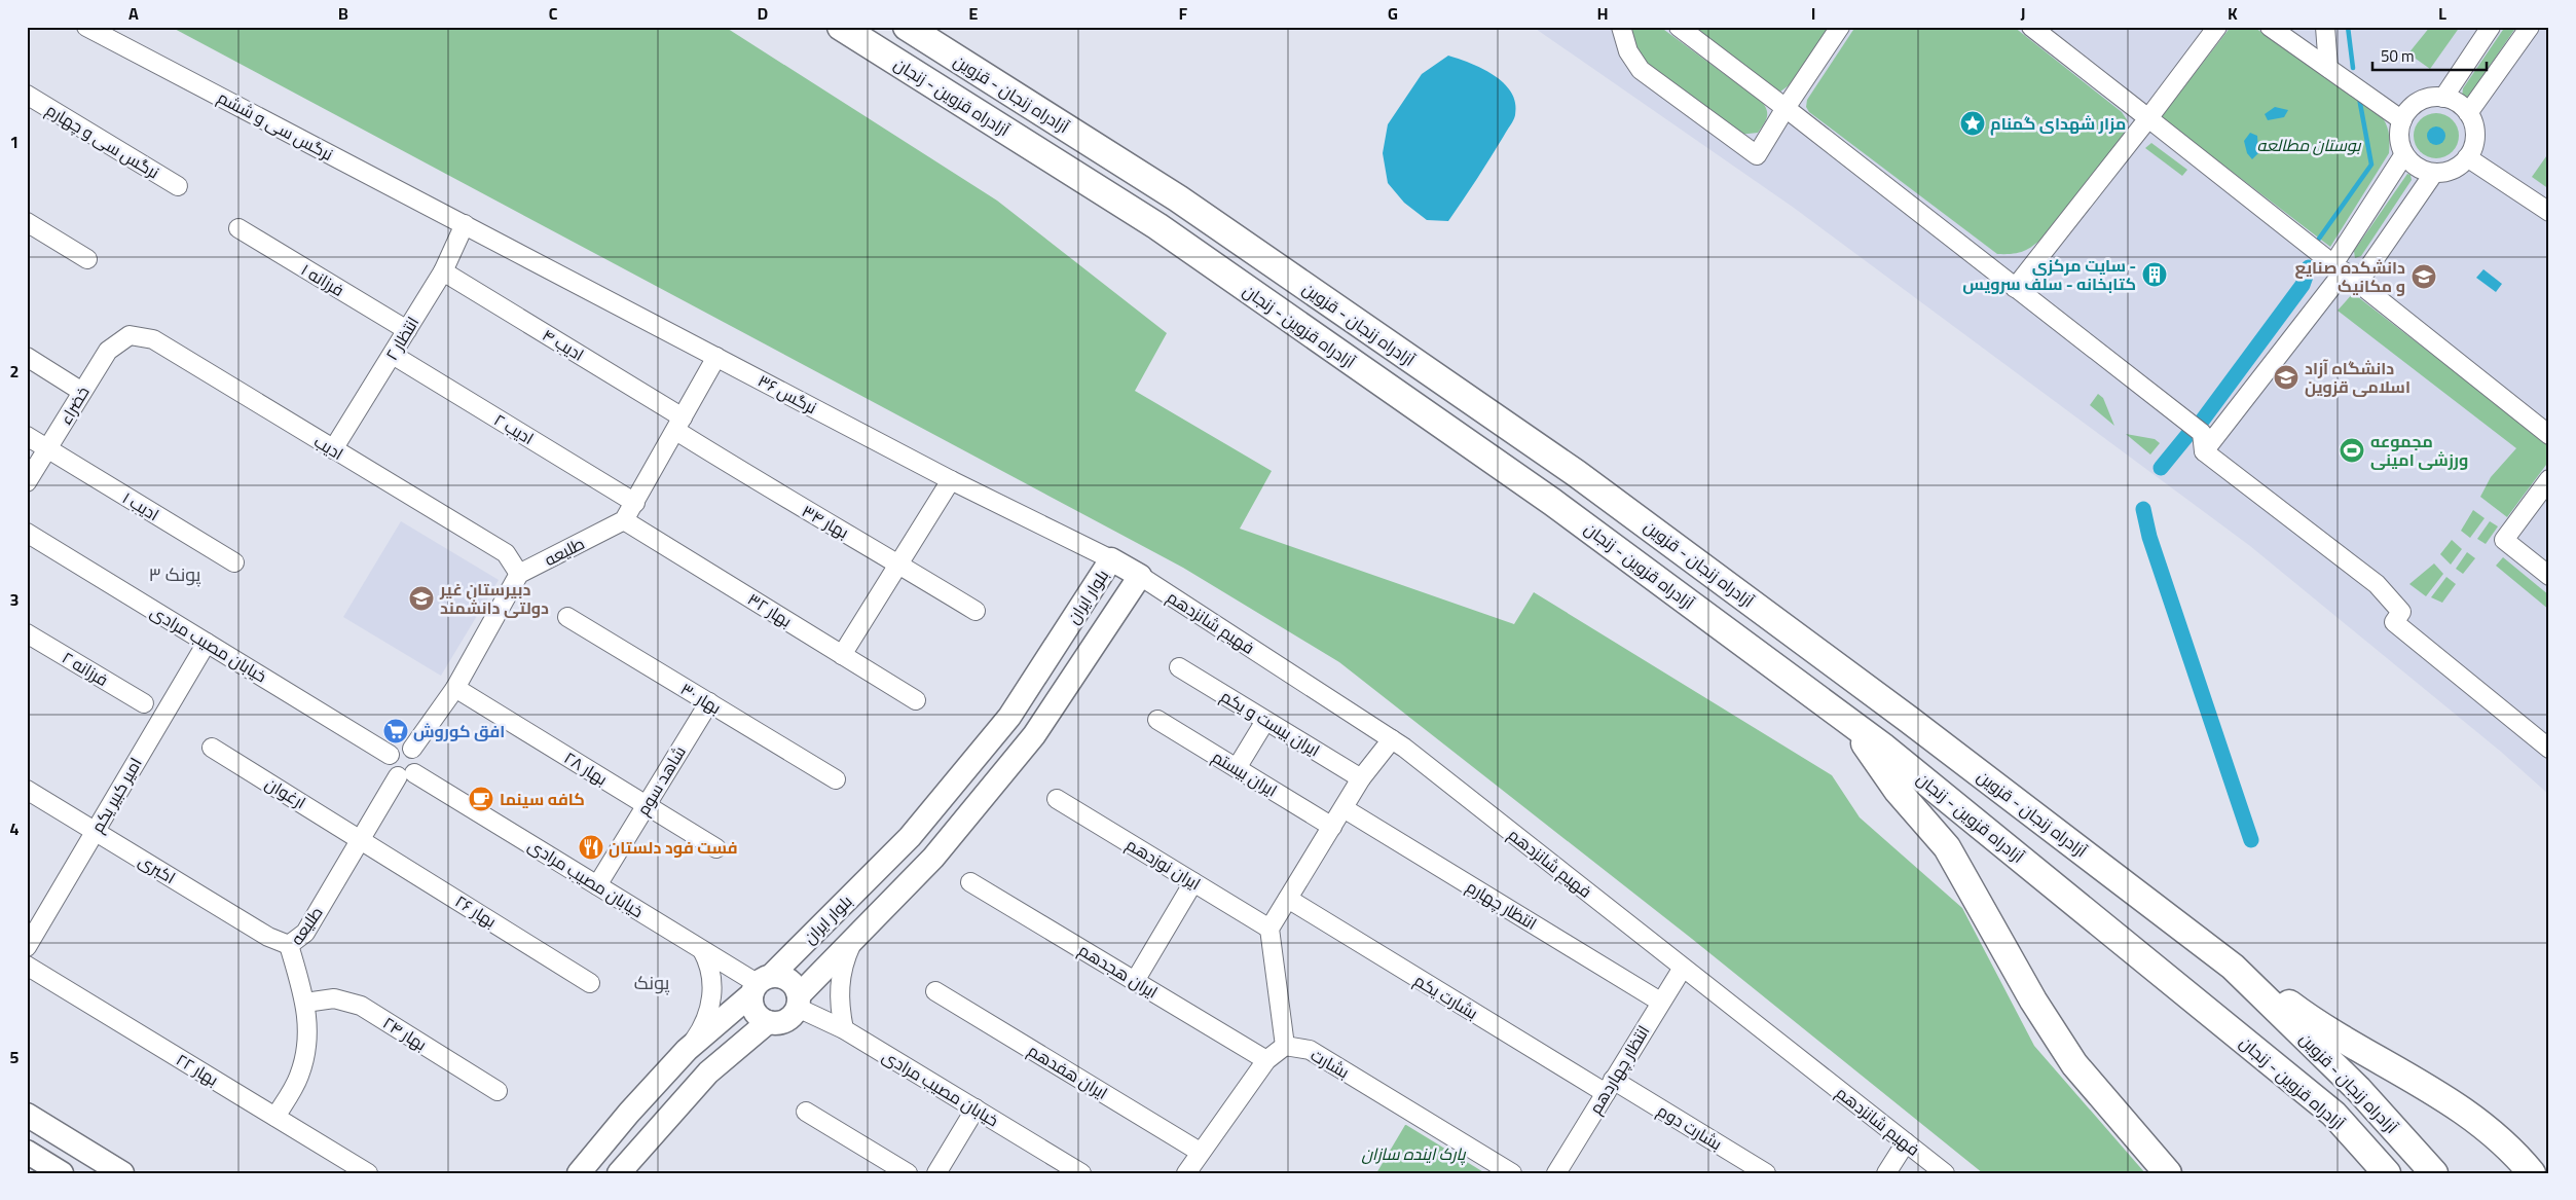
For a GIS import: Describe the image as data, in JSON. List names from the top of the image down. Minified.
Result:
{"streets":{"highway":["آزادراه زنجان - قزوین","آزادراه قزوین - زنجان"],"main road":["بلوار ایران"],"street":["نرگس سی و ششم","نرگس سی و چهارم","فرزانه ۱","انتظار ۲","ادیب ۴","نرگس ۳۶","خضراء","ادیب ۲","ادیب","ادیب ۱","بهار ۳۴","طلیعه","بهار ۳۲","فهیم شانزدهم","خیابان مصیب مرادی","فرزانه ۲","بهار ۳۰","ایران بیست و یکم","بهار ۲۸","ایران بیستم","شاهد سوم","ارغوان","امیر کبیر یکم","ایران نوزدهم","اکبری","انتظار چهارم","بهار ۲۶","ایران هجدهم","بشارت یکم","بهار ۲۴","بشارت","بهار ۲۲","انتظار چهاردهم","ایران هفدهم","بشارت دوم"]},"crossings":[["نرگس سی و ششم","انتظار ۲"],["نرگس سی و ششم","نرگس ۳۶"],["فرزانه ۱","انتظار ۲"],["انتظار ۲","ادیب ۴"],["انتظار ۲","نرگس ۳۶"],["انتظار ۲","ادیب ۲"],["انتظار ۲","ادیب"],["ادیب ۴","بهار ۳۴"],["ادیب ۴","طلیعه"],["نرگس ۳۶","طلیعه"],["نرگس ۳۶","بلوار ایران"],["خضراء","ادیب"],["خضراء","ادیب ۱"],["ادیب ۲","طلیعه"],["ادیب","طلیعه"],["بهار ۳۴","طلیعه"],["طلیعه","بهار ۳۲"],["طلیعه","خیابان مصیب مرادی"],["طلیعه","ارغوان"],["طلیعه","اکبری"],["طلیعه","بهار ۲۶"],["طلیعه","بهار ۲۴"],["طلیعه","بهار ۲۲"],["بلوار ایران","فهیم شانزدهم"],["بلوار ایران","خیابان مصیب مرادی"],["فهیم شانزدهم","انتظار چهاردهم"],["خیابان مصیب مرادی","شاهد سوم"],["خیابان مصیب مرادی","امیر کبیر یکم"],["بهار ۳۰","شاهد سوم"],["بهار ۲۸","شاهد سوم"],["ارغوان","بهار ۲۶"],["امیر کبیر یکم","اکبری"],["انتظار چهارم","انتظار چهاردهم"],["بشارت یکم","انتظار چهاردهم"],["بشارت یکم","بشارت دوم"],["انتظار چهاردهم","بشارت دوم"]],"districts":["پونک ۳","پونک"],"parks":["بوستان مطالعه","پارک اینده سازان"],"places":{"place":["مزار شهدای گمنام"],"building":["سایت مرکزی - کتابخانه - سلف سرویس"],"school or university":["دانشکده صنایع و مکانیک","دانشگاه آزاد اسلامی قزوین","دبیرستان غیر دولتی دانشمند"],"sports":["مجموعه ورزشی امینی"],"supermarket":["افق کوروش"],"cafe":["کافه سینما"],"restaurant":["فست فود دلستان"]},"scale_bar":"50 m","grid":{"columns":["A","B","C","D","E","F","G","H","I","J","K","L"],"rows":["1","2","3","4","5"]}}
